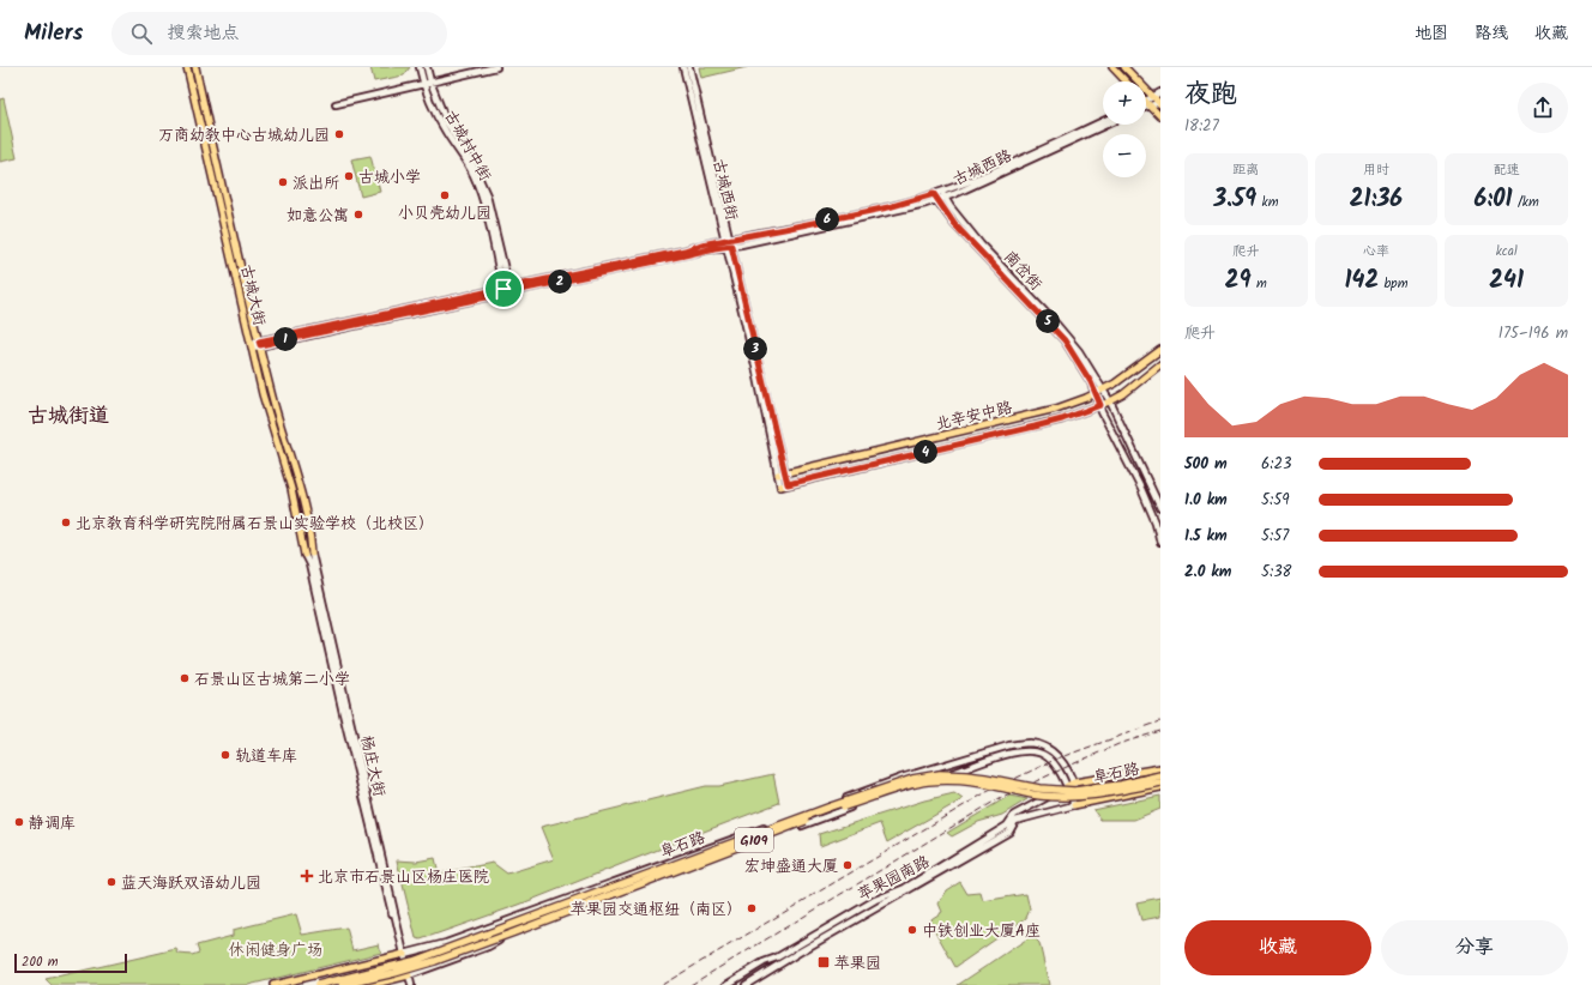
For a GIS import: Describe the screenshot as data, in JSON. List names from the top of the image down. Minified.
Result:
{"streets":{"highway":["阜石路","G109"],"main road":["古城村中街","古城西路","古城西街","南岔街","古城大街","北辛安中路","杨庄大街","苹果园南路"]},"crossings":[["古城村中街","古城西路"],["古城西路","古城西街"],["古城西路","南岔街"],["古城西路","古城大街"],["古城西街","北辛安中路"],["南岔街","北辛安中路"],["古城大街","杨庄大街"],["杨庄大街","阜石路"],["阜石路","苹果园南路"]],"districts":["古城街道"],"parks":["休闲健身广场"],"places":{"other":["万商幼教中心古城幼儿园","古城小学","派出所","小贝壳幼儿园","如意公寓","北京教育科学研究院附属石景山实验学校（北校区）","石景山区古城第二小学","轨道车库","静调库","宏坤盛通大厦","蓝天海跃双语幼儿园","苹果园交通枢纽（南区）","中铁创业大厦A座"],"health":["北京市石景山区杨庄医院"],"transit":["苹果园"]},"scale_bar":"200 m","page":{"header":"Milers","search":"搜索地点","nav":["地图","路线","收藏"],"heading":["夜跑","18:27"],"map_buttons":["+","−"],"stats":[["距离","3.59 km"],["用时","21:36"],["配速","6:01 /km"],["爬升","29 m"],["心率","142 bpm"],["kcal","241"]],"pins":["6","2","5","1","3","4"],"chart":["爬升","175–196 m"],"list":[{"name":"500 m","note":"6:23"},{"name":"1.0 km","note":"5:59"},{"name":"1.5 km","note":"5:57"},{"name":"2.0 km","note":"5:38"}],"buttons":["收藏","分享"],"scale":"200 m"}}
